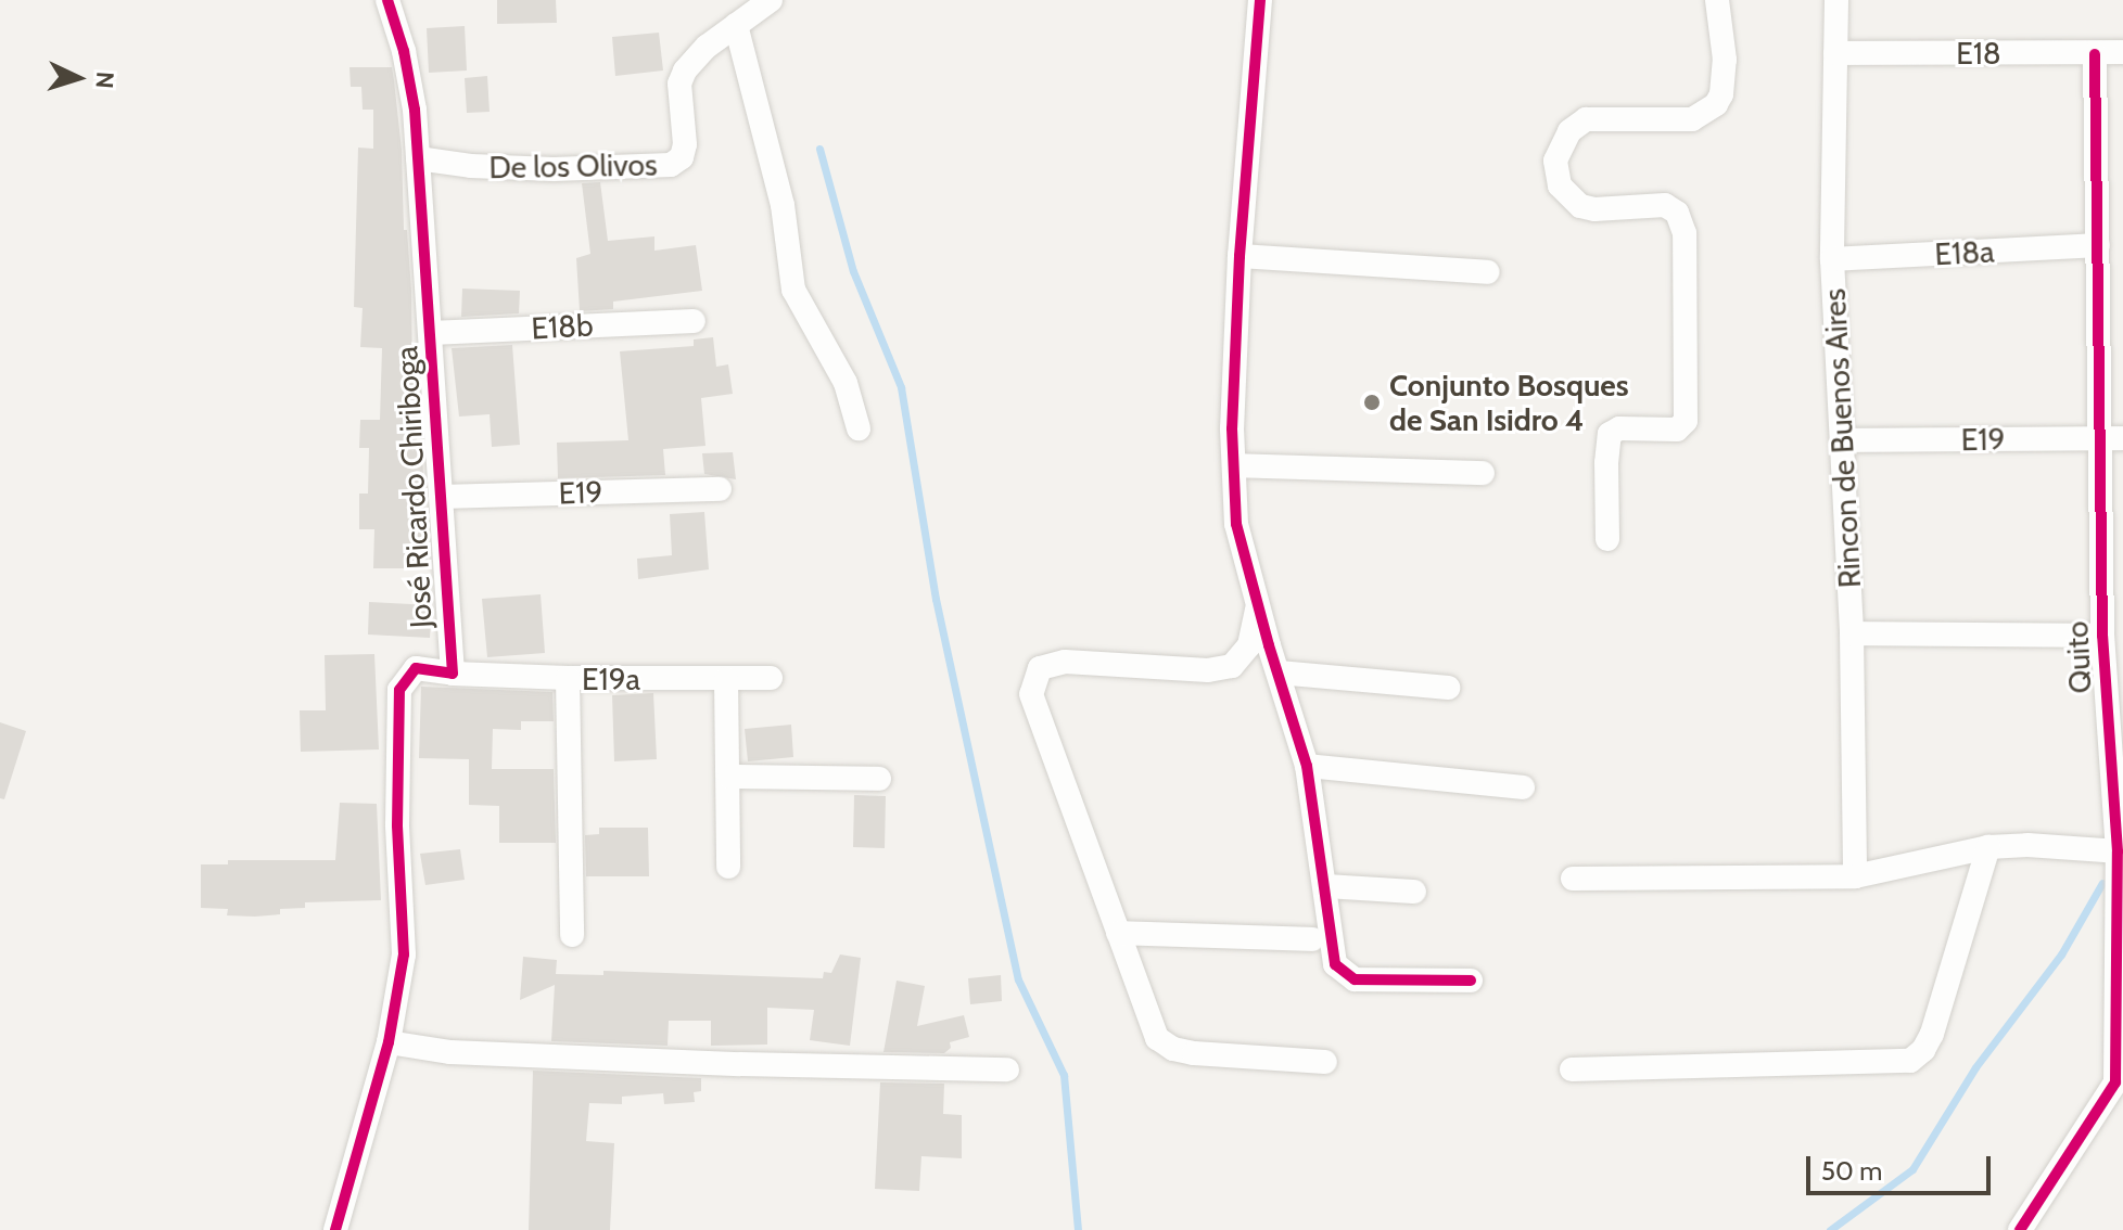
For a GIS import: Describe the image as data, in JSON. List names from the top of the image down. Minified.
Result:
{"streets":{"street":["E18","De los Olivos","E18a","E18b","Rincon de Buenos Aires","E19","José Ricardo Chiriboga","Quito","E19a"]},"crossings":[["E18","Rincon de Buenos Aires"],["E18","Quito"],["De los Olivos","José Ricardo Chiriboga"],["E18a","Rincon de Buenos Aires"],["E18a","Quito"],["E18b","José Ricardo Chiriboga"],["Rincon de Buenos Aires","E19"],["E19","José Ricardo Chiriboga"],["E19","Quito"],["José Ricardo Chiriboga","E19a"]],"places":["Conjunto Bosques de San Isidro 4"],"scale_bar":"50 m","north":"right"}
